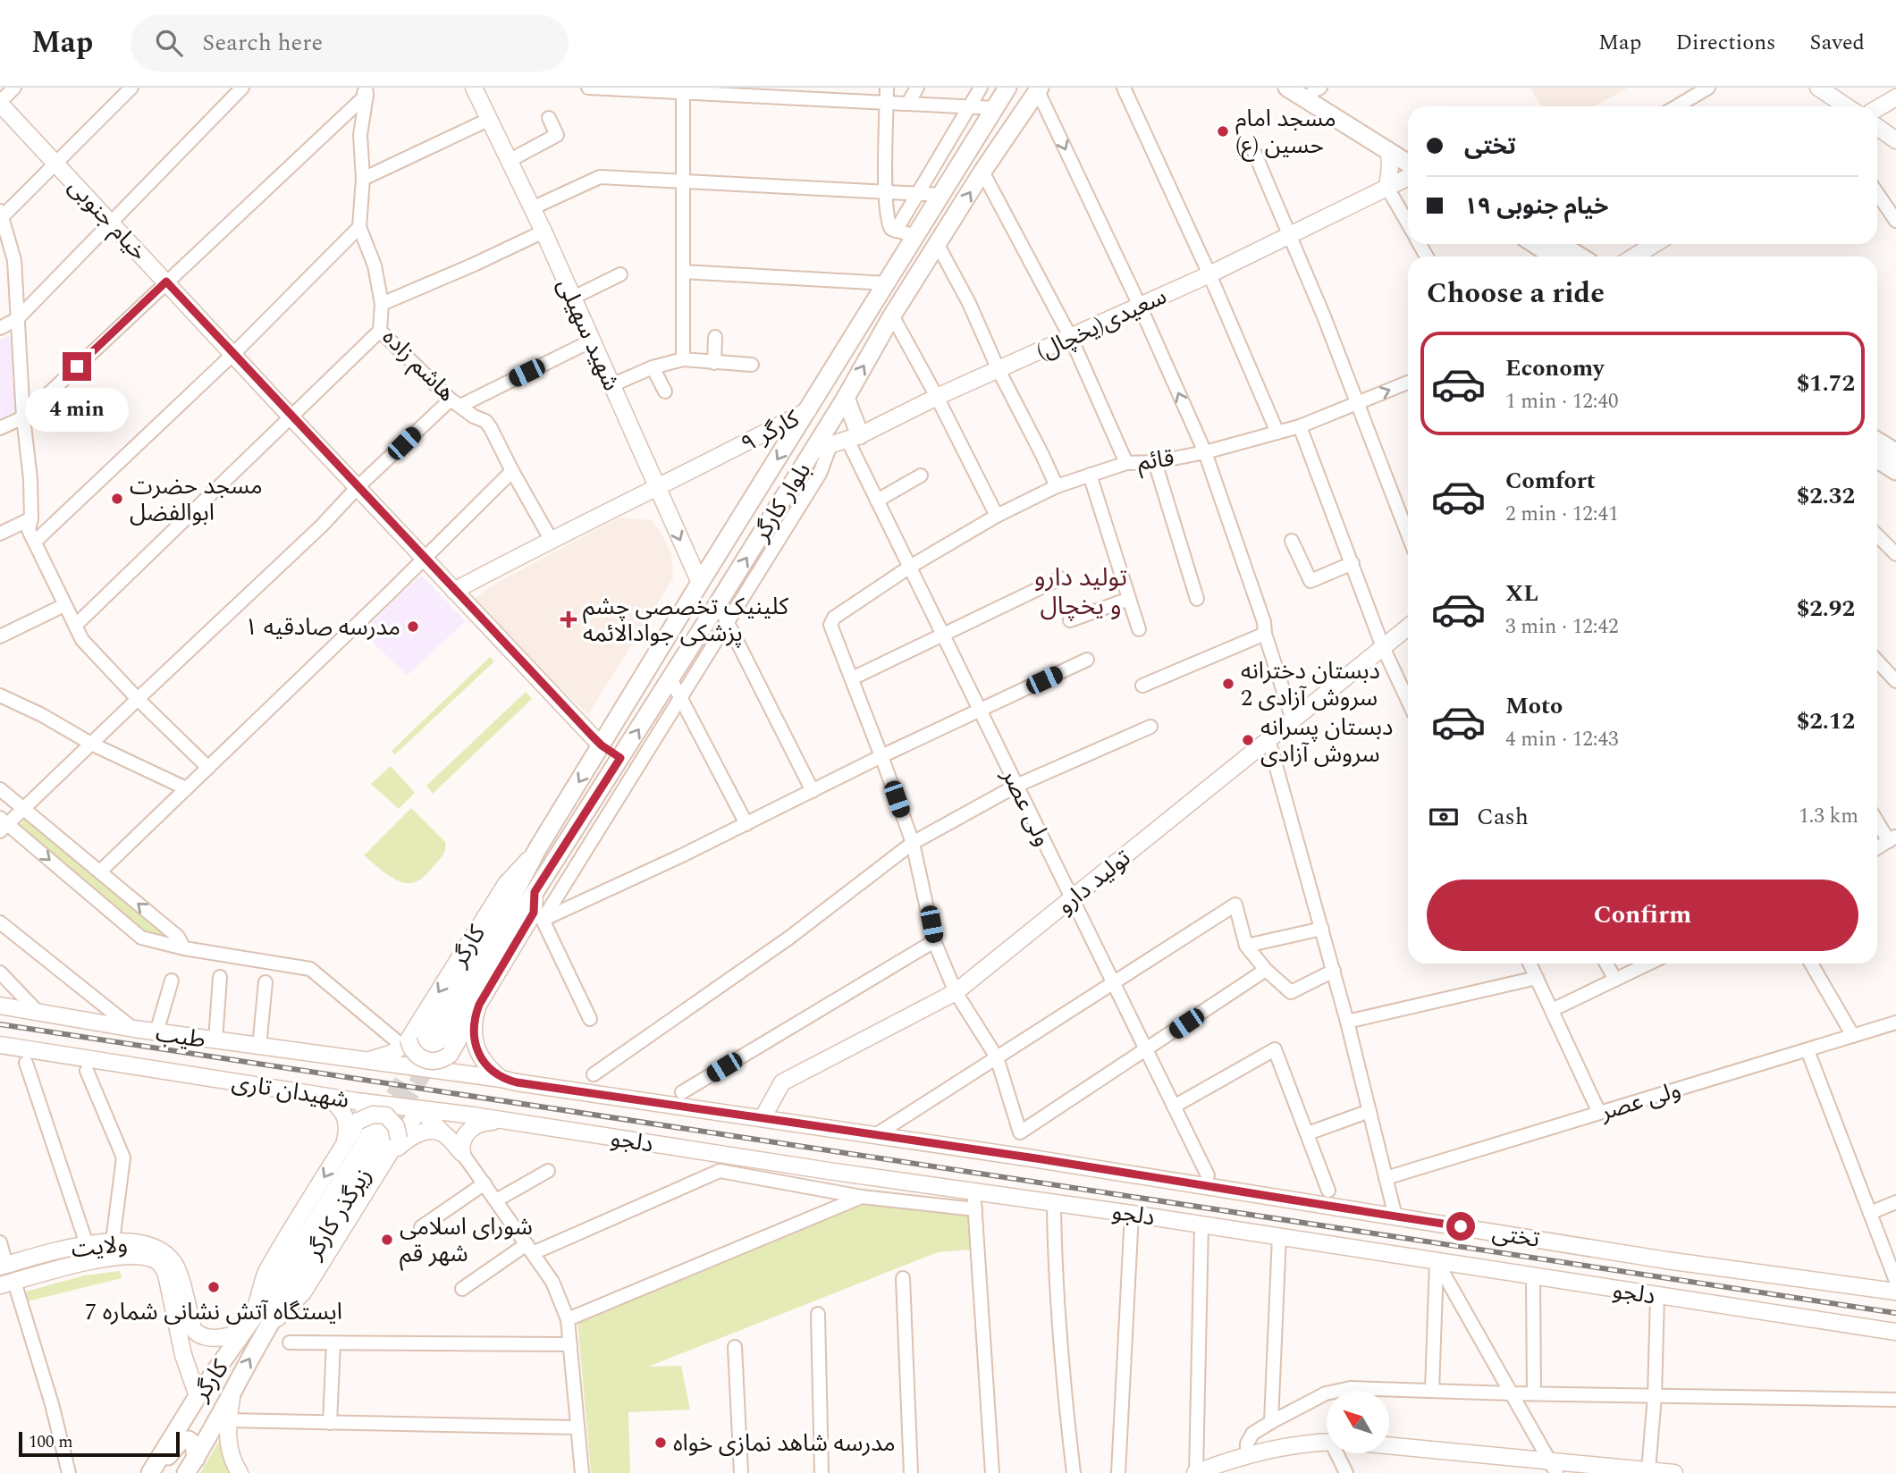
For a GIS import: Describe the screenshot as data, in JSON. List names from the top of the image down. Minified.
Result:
{"streets":{"main road":["بلوار کارگر","کارگر","زیرگذر کارگر"],"street":["خیام جنوبی","سعیدی(یخچال)","شهید سهیلی","هاشم زاده","کارگر ۹","قائم","ولی عصر","تولید دارو","طیب","شهیدان تاری","دلجو","تختی","ولایت"]},"crossings":[["خیام جنوبی","کارگر ۹"],["خیام جنوبی","بلوار کارگر"],["سعیدی(یخچال)","بلوار کارگر"],["سعیدی(یخچال)","ولی عصر"],["شهید سهیلی","کارگر ۹"],["شهید سهیلی","بلوار کارگر"],["هاشم زاده","کارگر ۹"],["کارگر ۹","بلوار کارگر"],["قائم","ولی عصر"],["بلوار کارگر","کارگر"],["ولی عصر","تولید دارو"],["تولید دارو","تختی"],["کارگر","شهیدان تاری"],["کارگر","زیرگذر کارگر"],["طیب","تختی"],["شهیدان تاری","دلجو"]],"districts":["تولید دارو و یخچال"],"places":{"other":["مسجد امام حسین (ع)","مسجد حضرت ابوالفضل","مدرسه صادقیه ۱","دبستان دخترانه سروش آزادی 2","دبستان پسرانه سروش آزادی","شورای اسلامی شهر قم","ایستگاه آتش نشانی شماره 7","مدرسه شاهد نمازی خواه"],"health":["کلینیک تخصصی چشم پزشکی جوادالائمه"]},"scale_bar":"100 m","north":"top left","page":{"header":"Map","search":"Search here","nav":["Map","Directions","Saved"],"banner":["تختی","خیام جنوبی ۱۹"],"heading":"Choose a ride","list":[{"name":"Economy","note":"1 min · 12:40","value":"$1.72"},{"name":"Comfort","note":"2 min · 12:41","value":"$2.32"},{"name":"XL","note":"3 min · 12:42","value":"$2.92"},{"name":"Moto","note":"4 min · 12:43","value":"$2.12"}],"bubble":"4 min","pay":["Cash","1.3 km"],"buttons":"Confirm","scale":"100 m"}}
